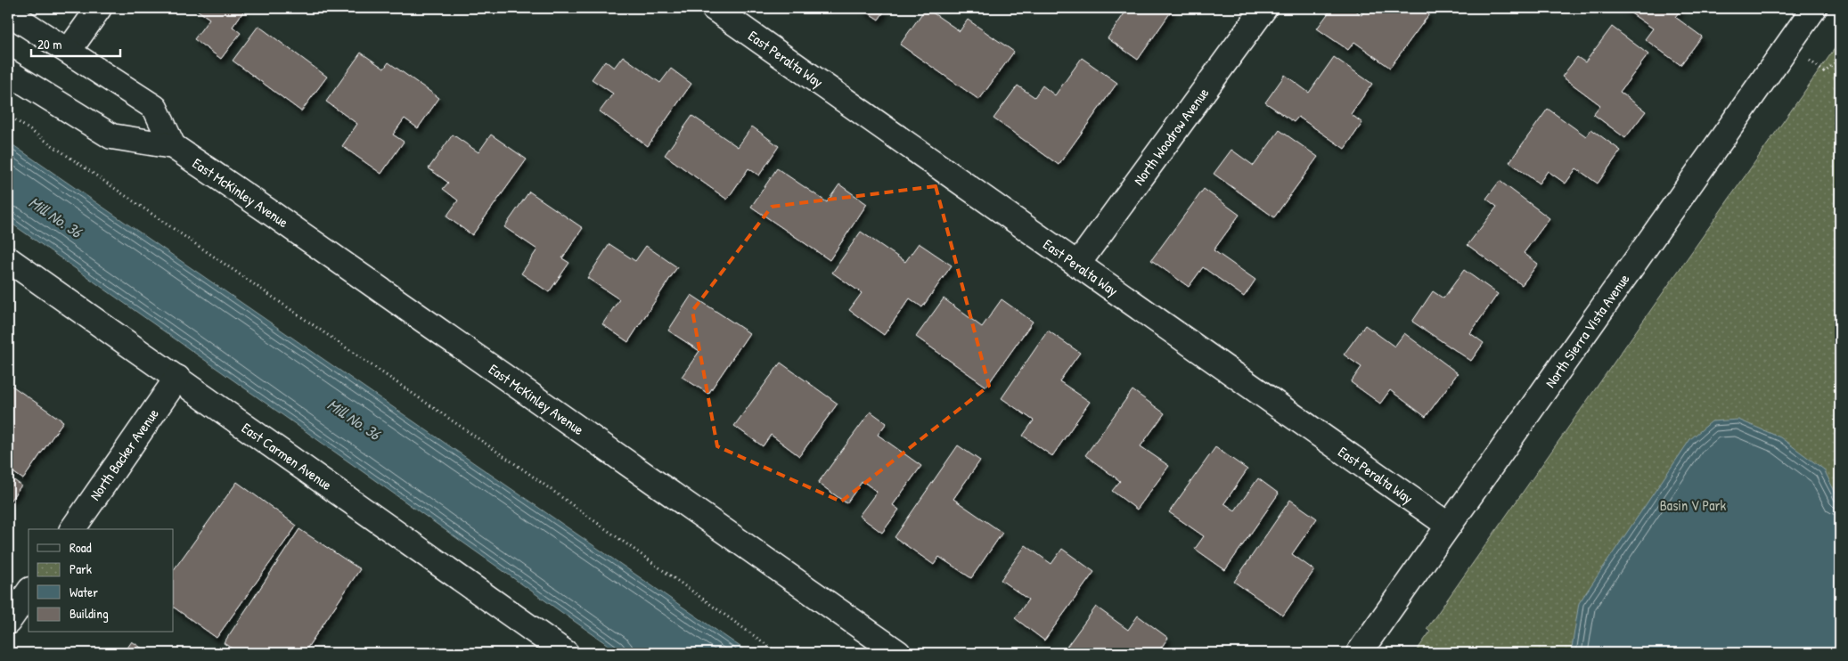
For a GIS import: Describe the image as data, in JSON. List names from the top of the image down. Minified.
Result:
{"streets":{"street":["East Peralta Way","North Woodrow Avenue","East McKinley Avenue","North Sierra Vista Avenue","North Backer Avenue","East Carmen Avenue"]},"crossings":[["East Peralta Way","North Woodrow Avenue"],["East Peralta Way","North Sierra Vista Avenue"],["North Backer Avenue","East Carmen Avenue"]],"water":["Mill No. 36"],"parks":["Basin V Park"],"legend":["Road","Park","Water","Building"],"scale_bar":"20 m"}
